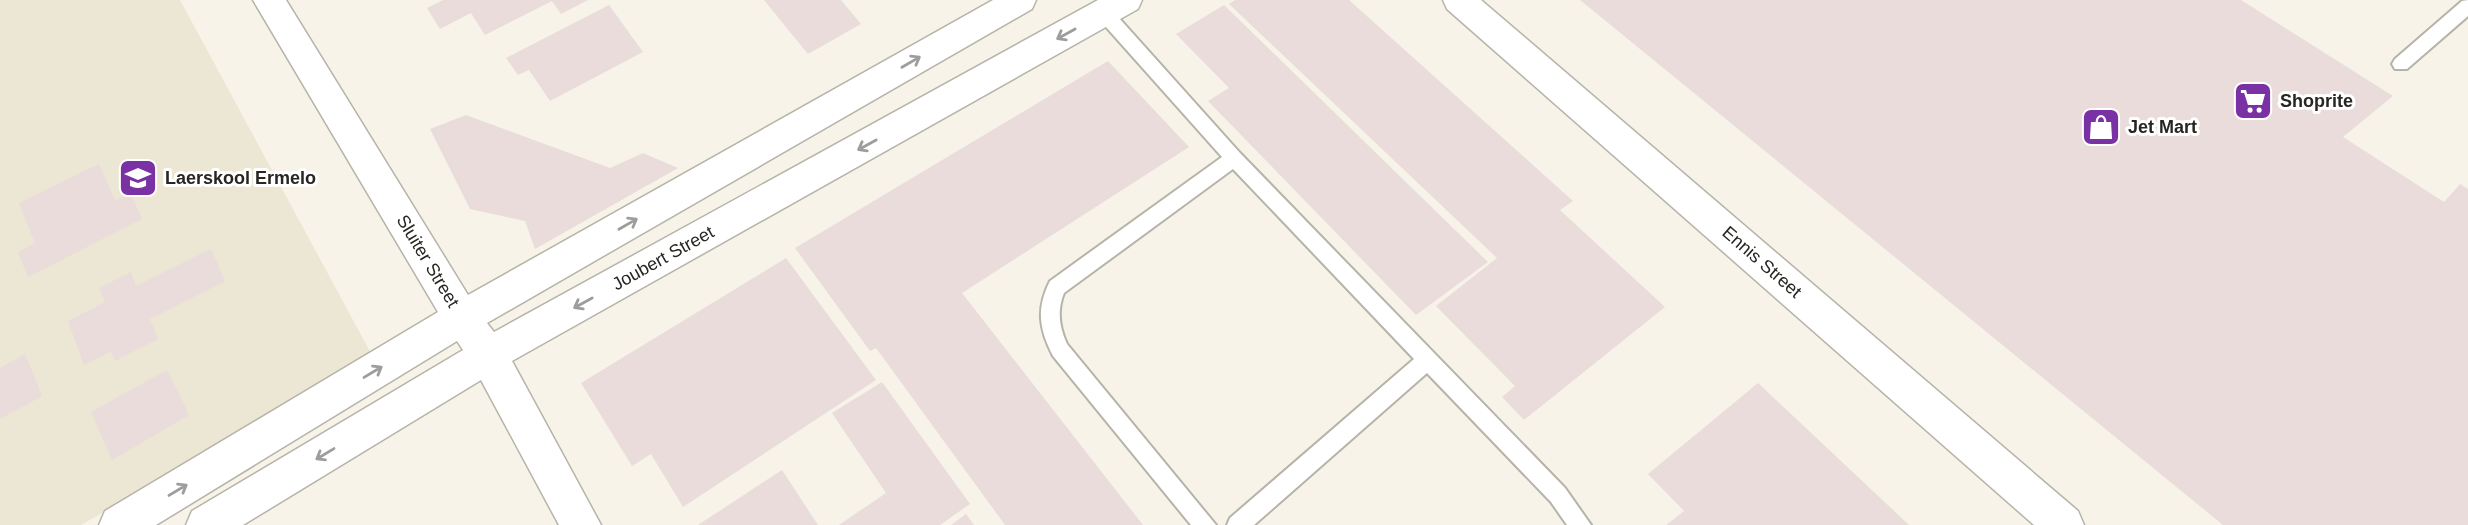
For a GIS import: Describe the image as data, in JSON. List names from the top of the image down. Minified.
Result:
{"streets":{"street":["Joubert Street","Sluiter Street","Ennis Street"]},"crossings":[["Joubert Street","Sluiter Street"]],"places":{"supermarket":["Shoprite"],"shop":["Jet Mart"],"school or university":["Laerskool Ermelo"]}}
